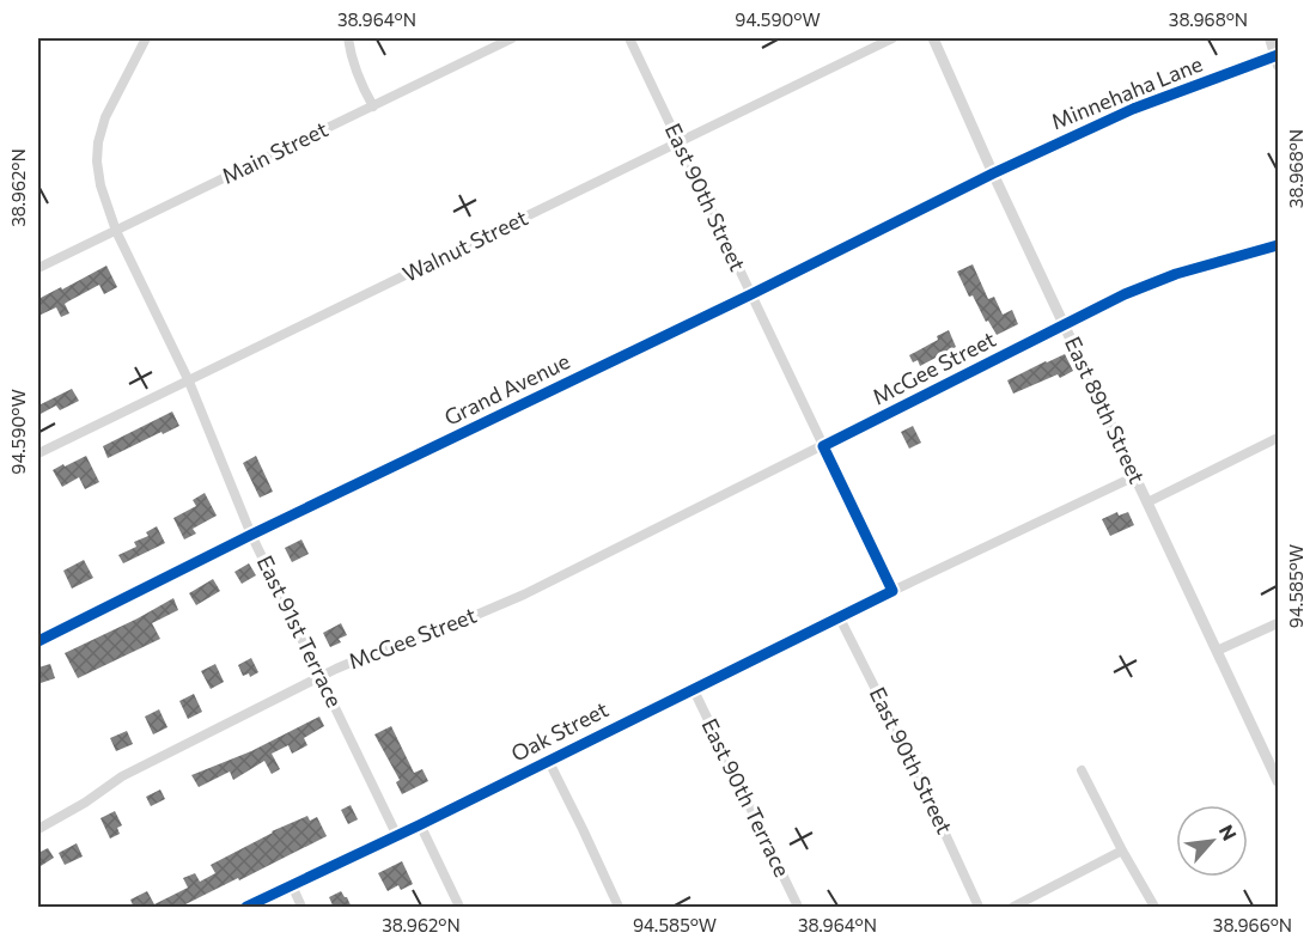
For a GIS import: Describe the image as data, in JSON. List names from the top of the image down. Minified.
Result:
{"streets":{"street":["Minnehaha Lane","Main Street","East 90th Street","Walnut Street","McGee Street","Grand Avenue","East 89th Street","East 91st Terrace","Oak Street","East 90th Terrace"]},"crossings":[["Minnehaha Lane","Grand Avenue"],["Minnehaha Lane","East 89th Street"],["Main Street","East 91st Terrace"],["East 90th Street","Walnut Street"],["East 90th Street","McGee Street"],["East 90th Street","Grand Avenue"],["East 90th Street","Oak Street"],["Walnut Street","East 91st Terrace"],["McGee Street","East 89th Street"],["McGee Street","East 91st Terrace"],["Grand Avenue","East 89th Street"],["Grand Avenue","East 91st Terrace"],["East 89th Street","Oak Street"],["East 91st Terrace","Oak Street"],["Oak Street","East 90th Terrace"]],"north":"top right","coordinates":["38.964°N","94.590°W","38.968°N","38.962°N","94.585°W","38.966°N"]}
